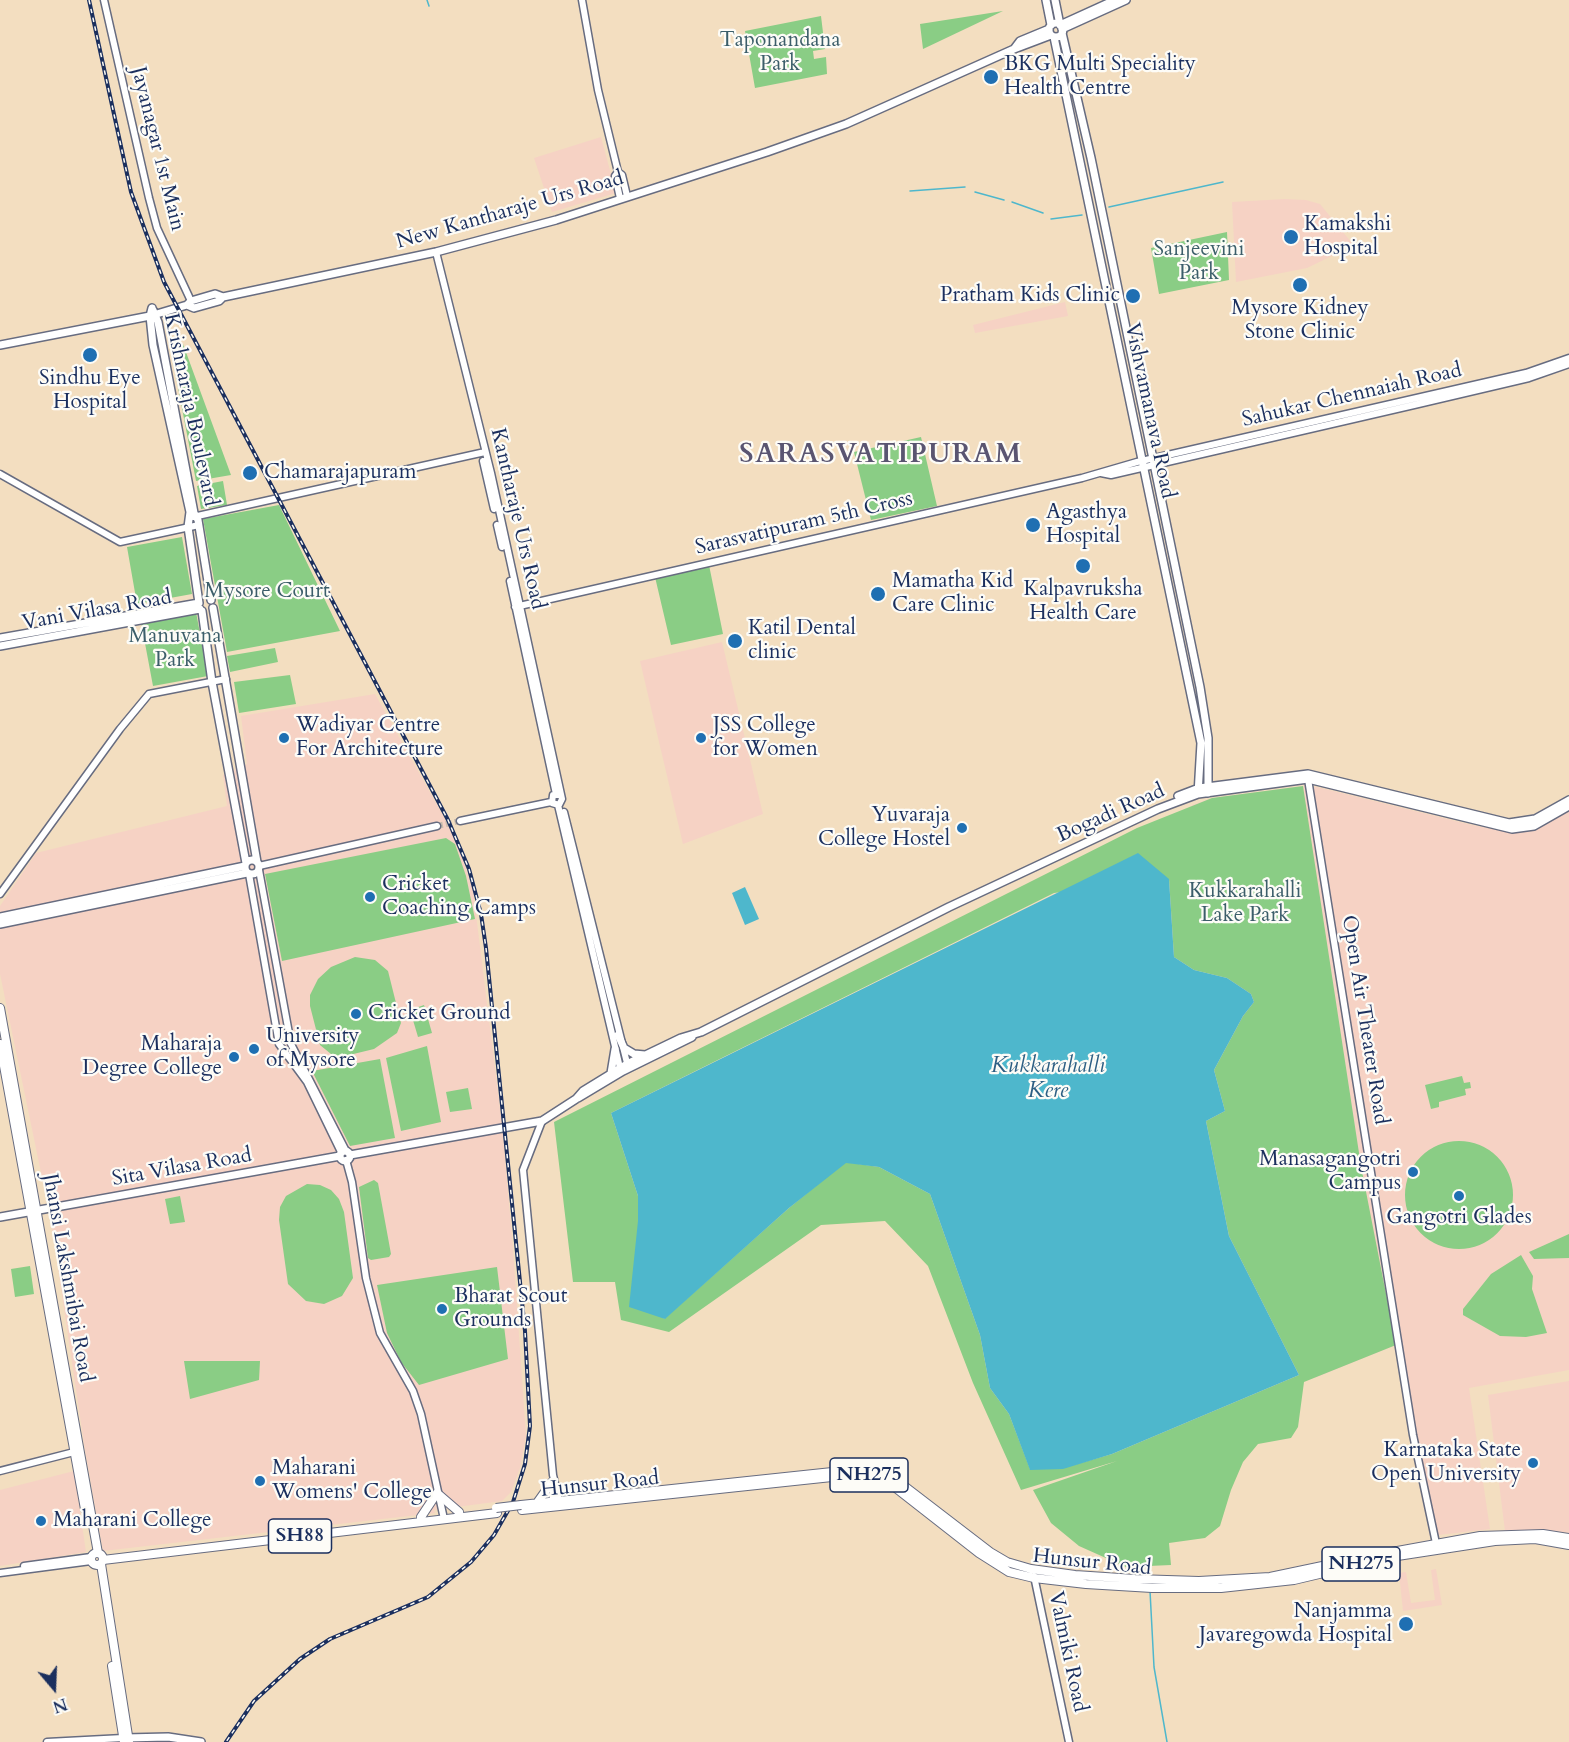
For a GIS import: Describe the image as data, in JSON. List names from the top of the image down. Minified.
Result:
{"streets":{"main road":["New Kantharaje Urs Road","Krishnaraja Boulevard","Vishvamanava Road","Vani Vilasa Road","Bogadi Road","Sita Vilasa Road","Jhansi Lakshmibai Road","NH275","Hunsur Road","SH88"],"street":["Jayanagar 1st Main","Sahukar Chennaiah Road","Kantharaje Urs Road","Sarasvatipuram 5th Cross","Open Air Theater Road","Valmiki Road"]},"crossings":[["Jayanagar 1st Main","New Kantharaje Urs Road"],["New Kantharaje Urs Road","Krishnaraja Boulevard"],["New Kantharaje Urs Road","Vishvamanava Road"],["New Kantharaje Urs Road","Kantharaje Urs Road"],["Sahukar Chennaiah Road","Vishvamanava Road"],["Sahukar Chennaiah Road","Sarasvatipuram 5th Cross"],["Krishnaraja Boulevard","Vani Vilasa Road"],["Krishnaraja Boulevard","Sita Vilasa Road"],["Vishvamanava Road","Sarasvatipuram 5th Cross"],["Vishvamanava Road","Bogadi Road"],["Kantharaje Urs Road","Sarasvatipuram 5th Cross"],["Kantharaje Urs Road","Bogadi Road"],["Bogadi Road","Open Air Theater Road"],["Bogadi Road","Sita Vilasa Road"],["Open Air Theater Road","Hunsur Road"],["Sita Vilasa Road","Jhansi Lakshmibai Road"],["Jhansi Lakshmibai Road","Hunsur Road"],["Jhansi Lakshmibai Road","SH88"],["Hunsur Road","SH88"],["Hunsur Road","Valmiki Road"]],"districts":["SARASVATIPURAM"],"water":["Kukkarahalli Kere"],"parks":["Taponandana Park","Sanjeevini Park","Mysore Court","Manuvana Park","Kukkarahalli Lake Park"],"places":["BKG Multi Speciality Health Centre","Kamakshi Hospital","Mysore Kidney Stone Clinic","Pratham Kids Clinic","Sindhu Eye Hospital","Chamarajapuram","Agasthya Hospital","Kalpavruksha Health Care","Mamatha Kid Care Clinic","Katil Dental clinic","Wadiyar Centre For Architecture","JSS College for Women","Yuvaraja College Hostel","Cricket Coaching Camps","Cricket Ground","University of Mysore","Maharaja Degree College","Manasagangotri Campus","Gangotri Glades","Bharat Scout Grounds","Karnataka State Open University","Maharani Womens' College","Maharani College","Nanjamma Javaregowda Hospital"],"north":"bottom"}
